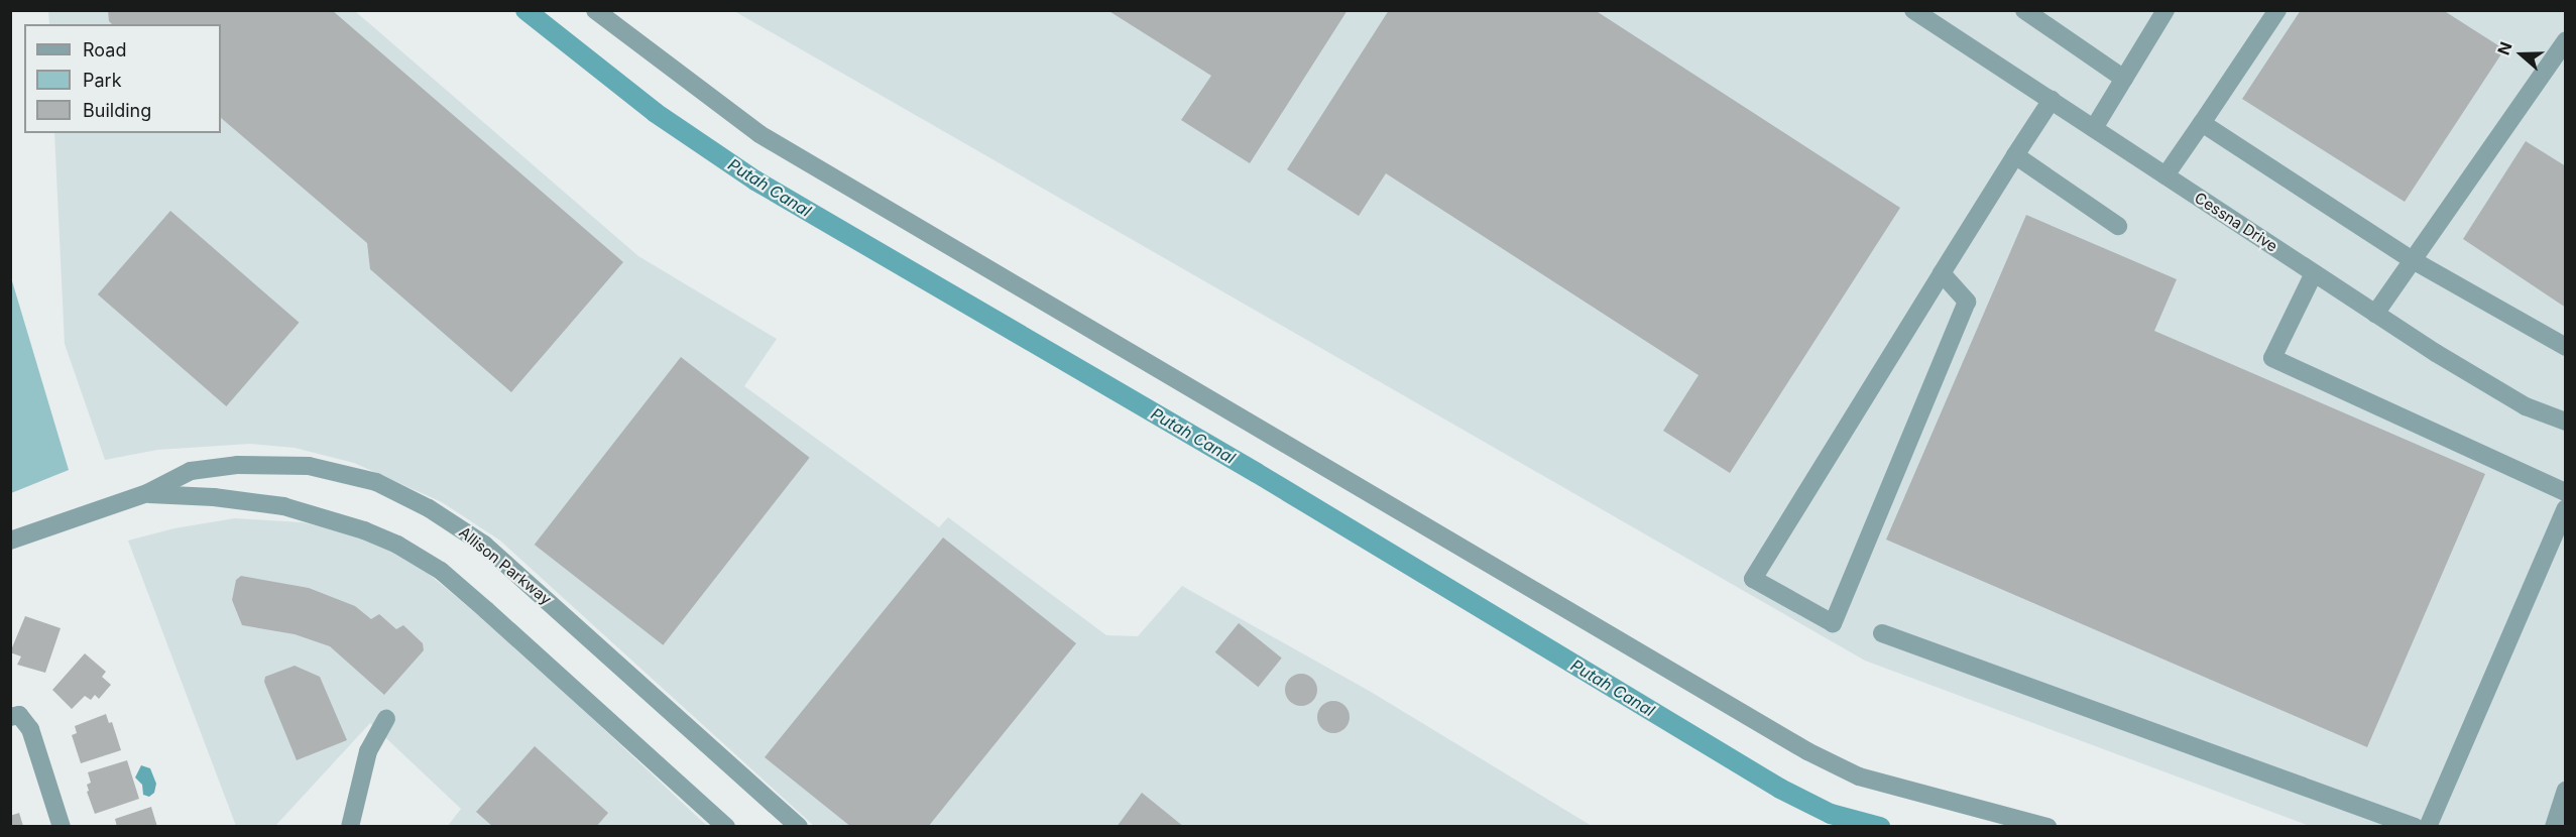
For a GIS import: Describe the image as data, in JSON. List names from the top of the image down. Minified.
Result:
{"streets":{"street":["Cessna Drive","Allison Parkway"]},"water":["Putah Canal"],"legend":["Road","Park","Building"],"north":"left"}
